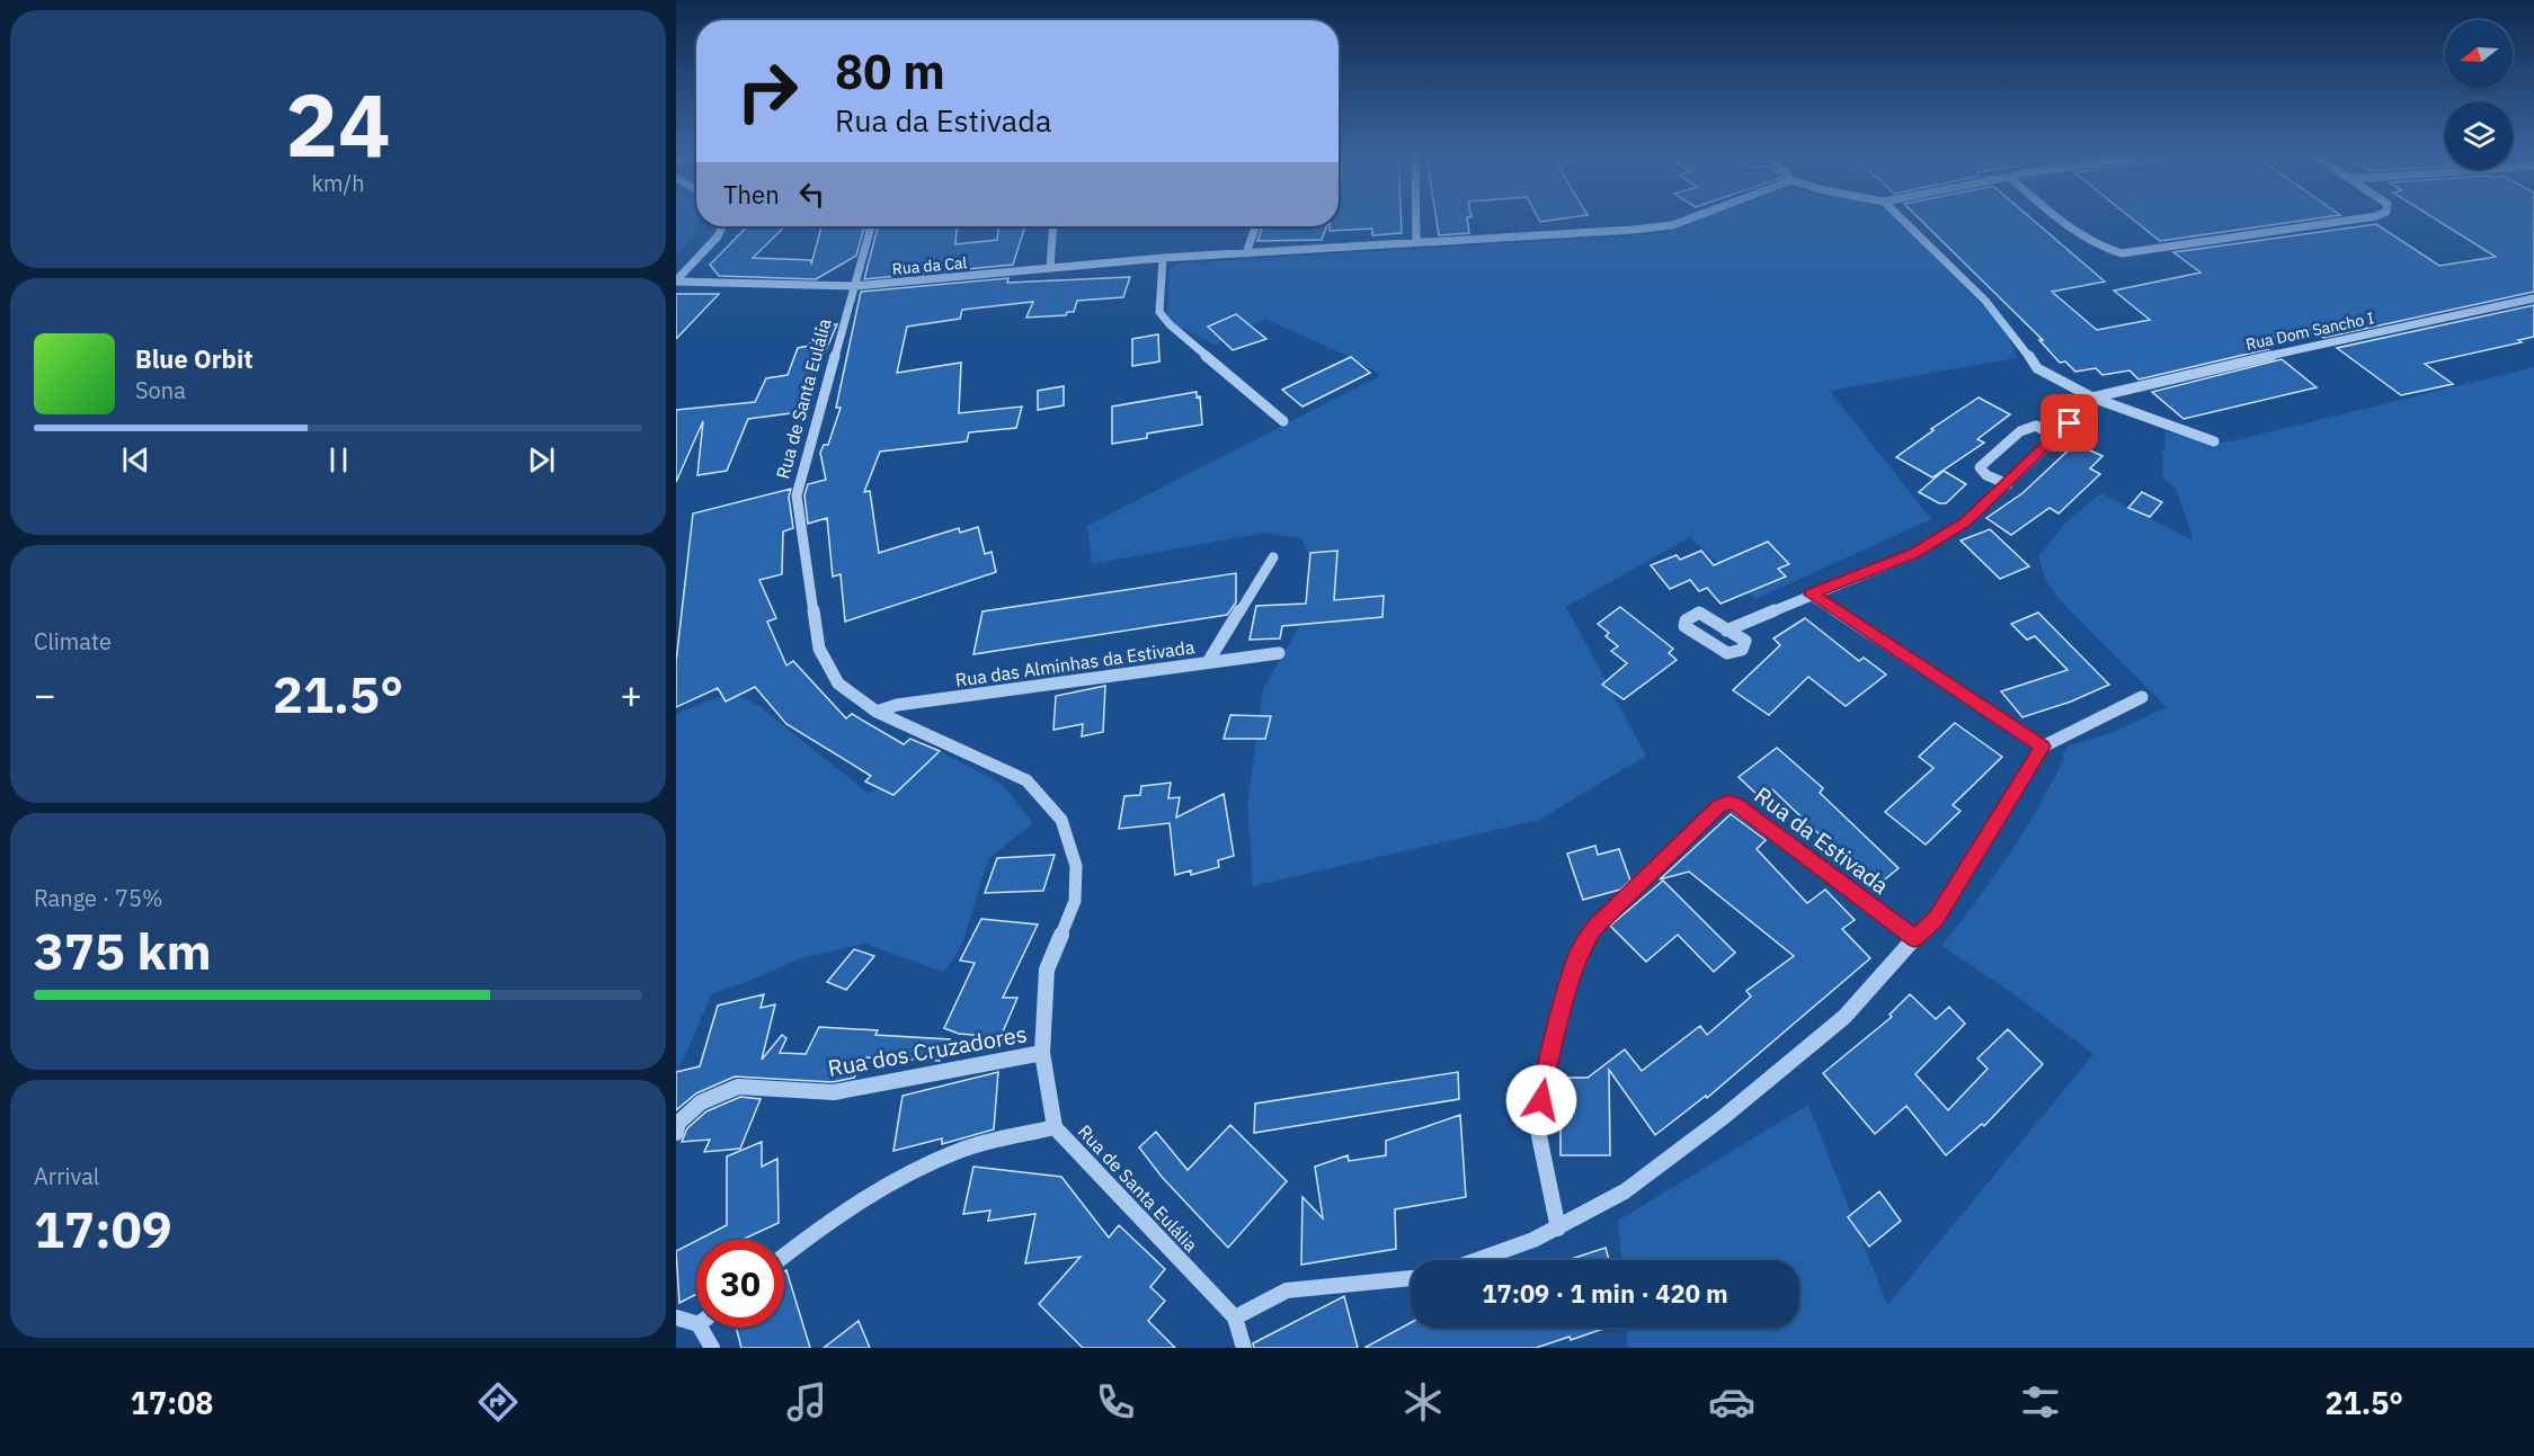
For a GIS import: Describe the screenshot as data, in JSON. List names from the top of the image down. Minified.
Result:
{"streets":{"street":["Rua da Cal","Rua Dom Sancho I","Rua de Santa Eulália","Rua das Alminhas da Estivada","Rua da Estivada","Rua dos Cruzadores"]},"crossings":[["Rua da Cal","Rua de Santa Eulália"],["Rua de Santa Eulália","Rua das Alminhas da Estivada"],["Rua de Santa Eulália","Rua dos Cruzadores"]],"north":"left","page":{"tile":[["24","km/h"],"Climate",["Range · 75%","375 km"],["Arrival","17:09"]],"turn":["80 m","Rua da Estivada"],"then":"Then","song":["Blue Orbit","Sona"],"heat":["−","21.5°","+"],"limit":"30","trip":"17:09 · 1 min · 420 m","tabs":["17:08","21.5°"]}}
